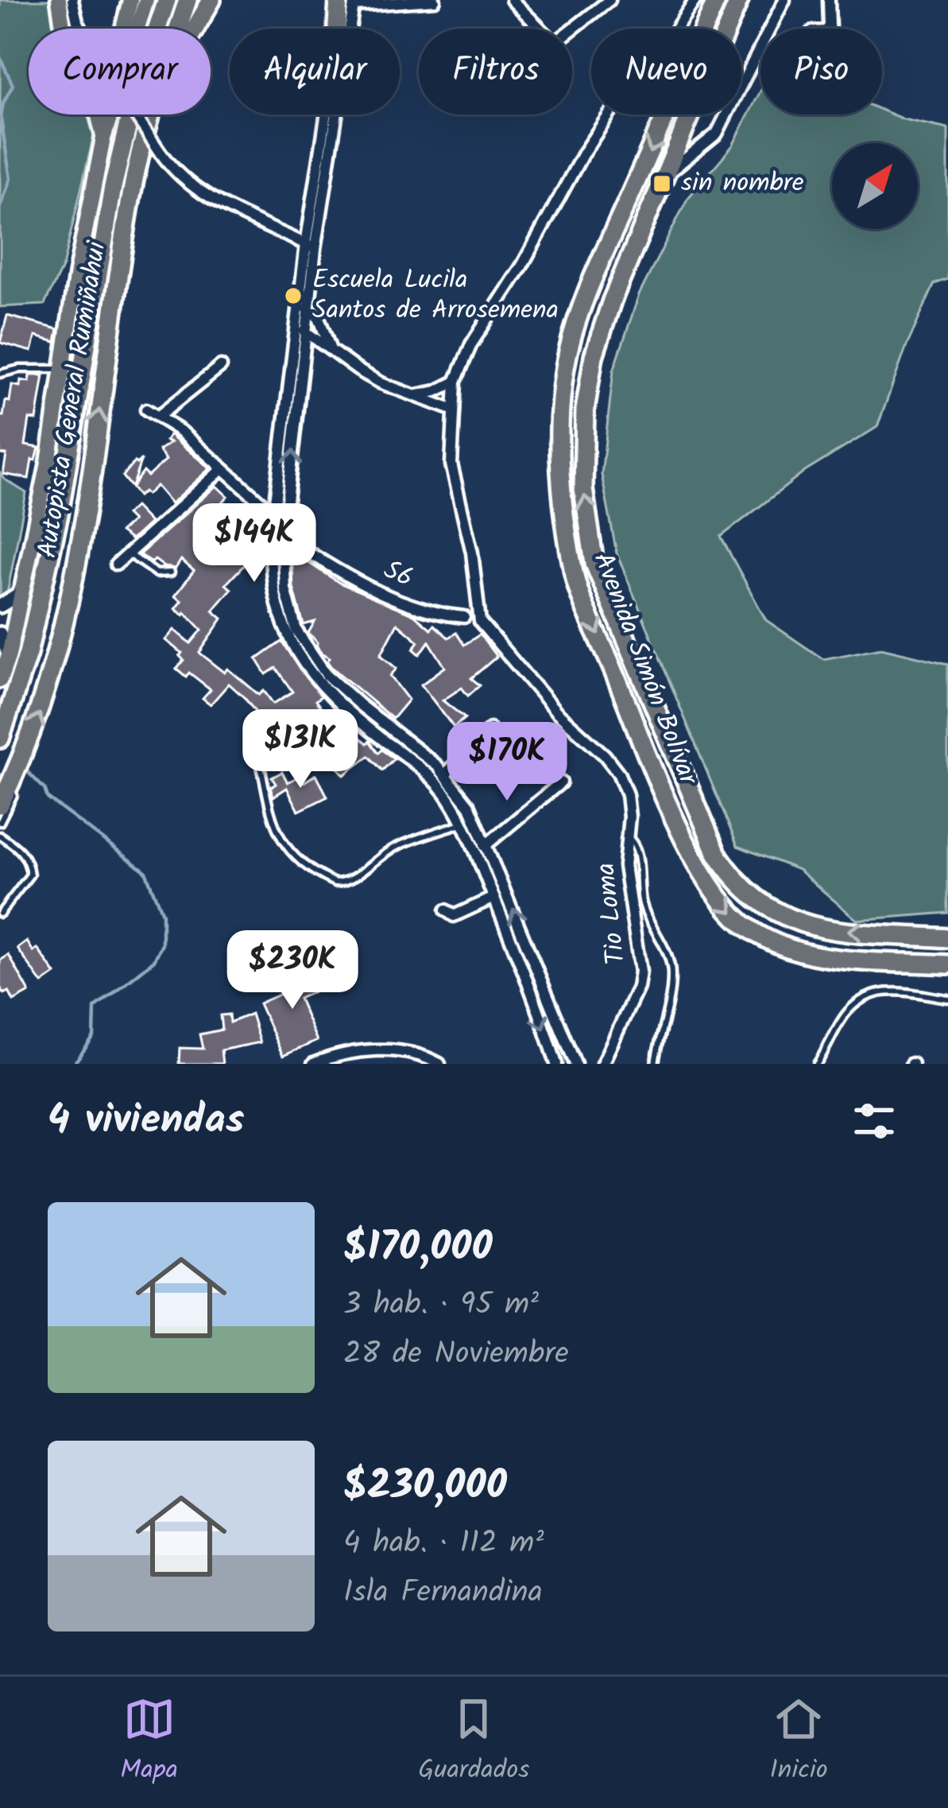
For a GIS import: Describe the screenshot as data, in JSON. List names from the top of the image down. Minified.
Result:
{"streets":{"highway":["Autopista General Rumiñahui","Avenida Simón Bolívar"],"street":["S6","Tio Loma"]},"places":{"transit":["sin nombre"],"other":["Escuela Lucila Santos de Arrosemena"]},"north":"top right","page":{"chip":["Comprar","Alquilar","Filtros","Nuevo","Piso"],"price":["$144K","$131K","$170K","$230K"],"heading":"4 viviendas","list":[{"name":"$170,000","note":"3 hab. · 95 m² · 28 de Noviembre"},{"name":"$230,000","note":"4 hab. · 112 m² · Isla Fernandina"}],"tabs":["Mapa","Guardados","Inicio"]}}
